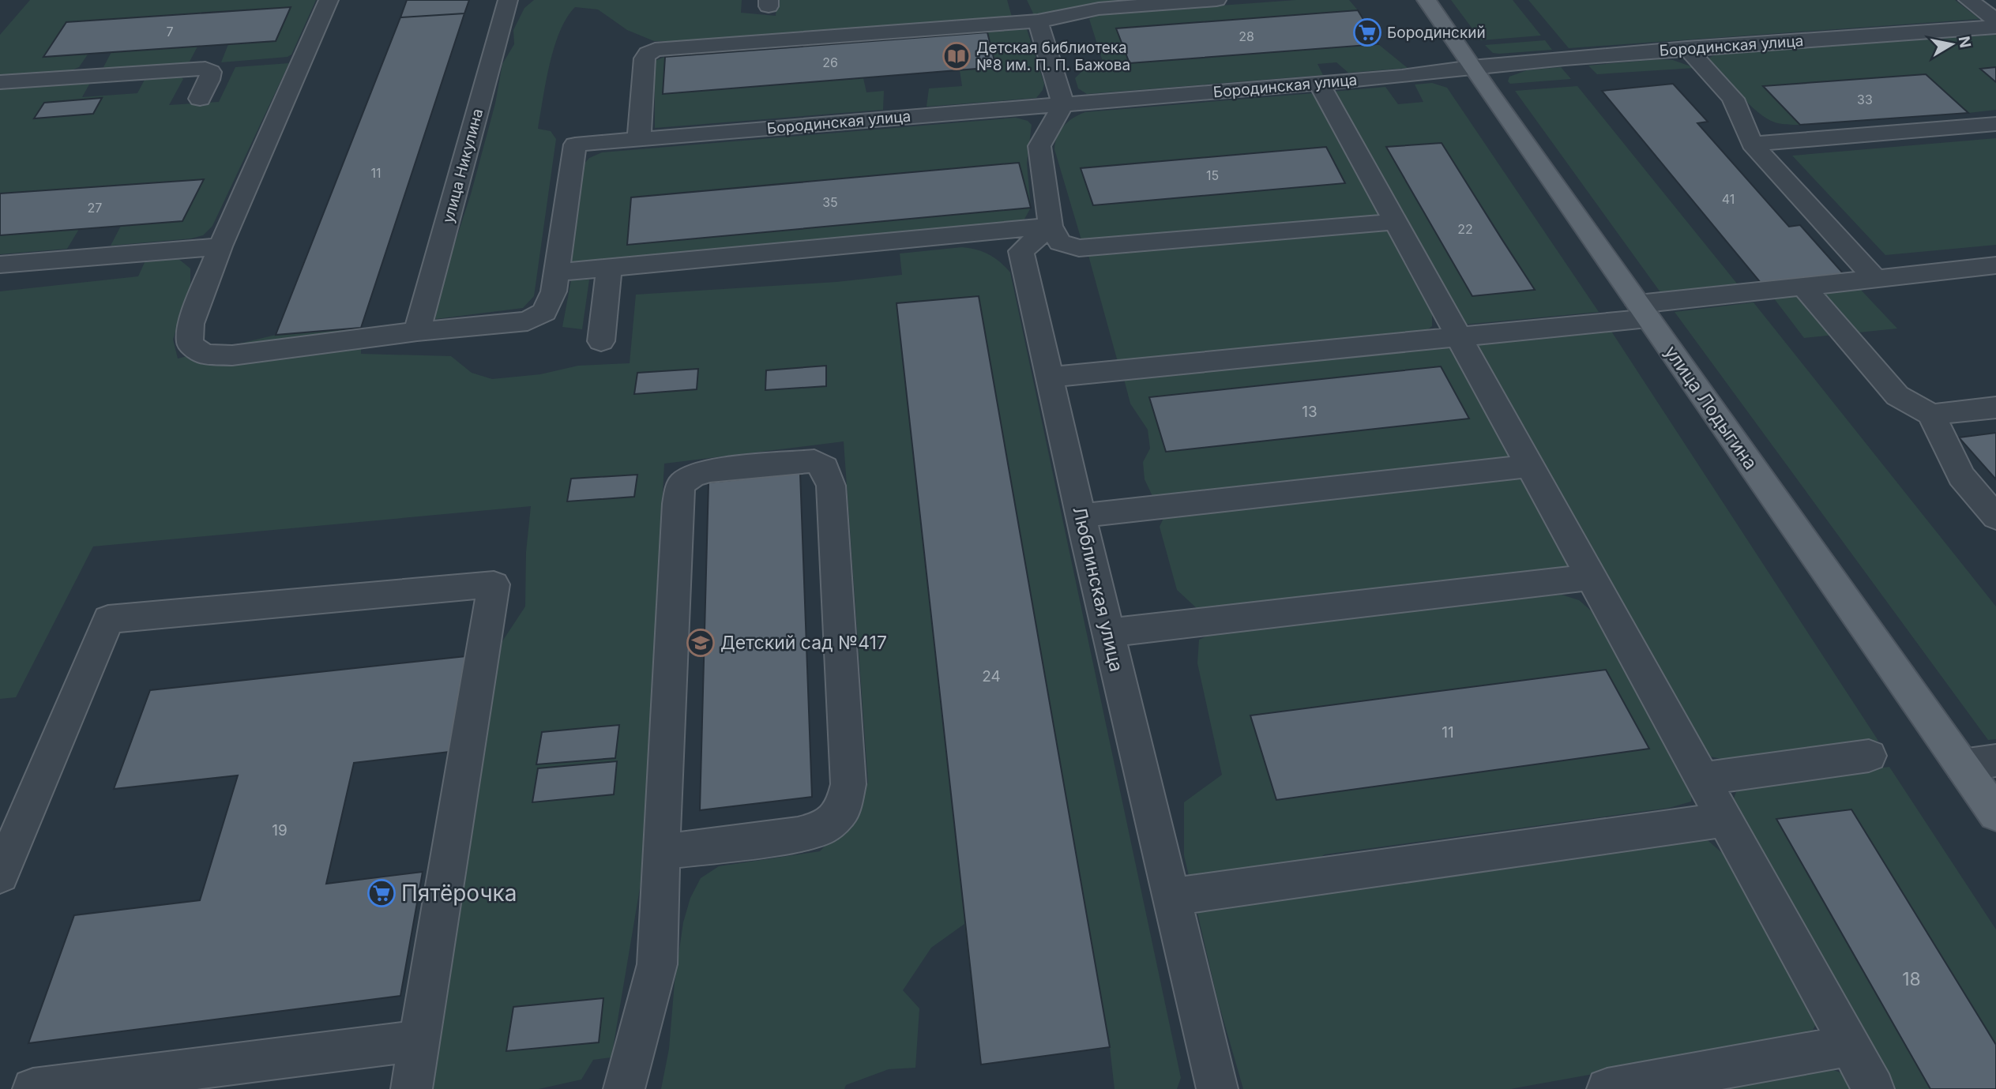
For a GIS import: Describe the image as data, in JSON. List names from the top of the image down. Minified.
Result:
{"streets":{"main road":["улица Лодыгина"],"street":["Бородинская улица","улица Никулина","Люблинская улица"]},"crossings":[["Бородинская улица","улица Лодыгина"]],"places":{"supermarket":["Бородинский","Пятёрочка"],"library":["Детская библиотека №8 им. П. П. Бажова"],"school or university":["Детский сад №417"]},"house_numbers":["7","28","26","33","11","15","41","35","27","22","13","24","11","19","18"],"north":"right"}
